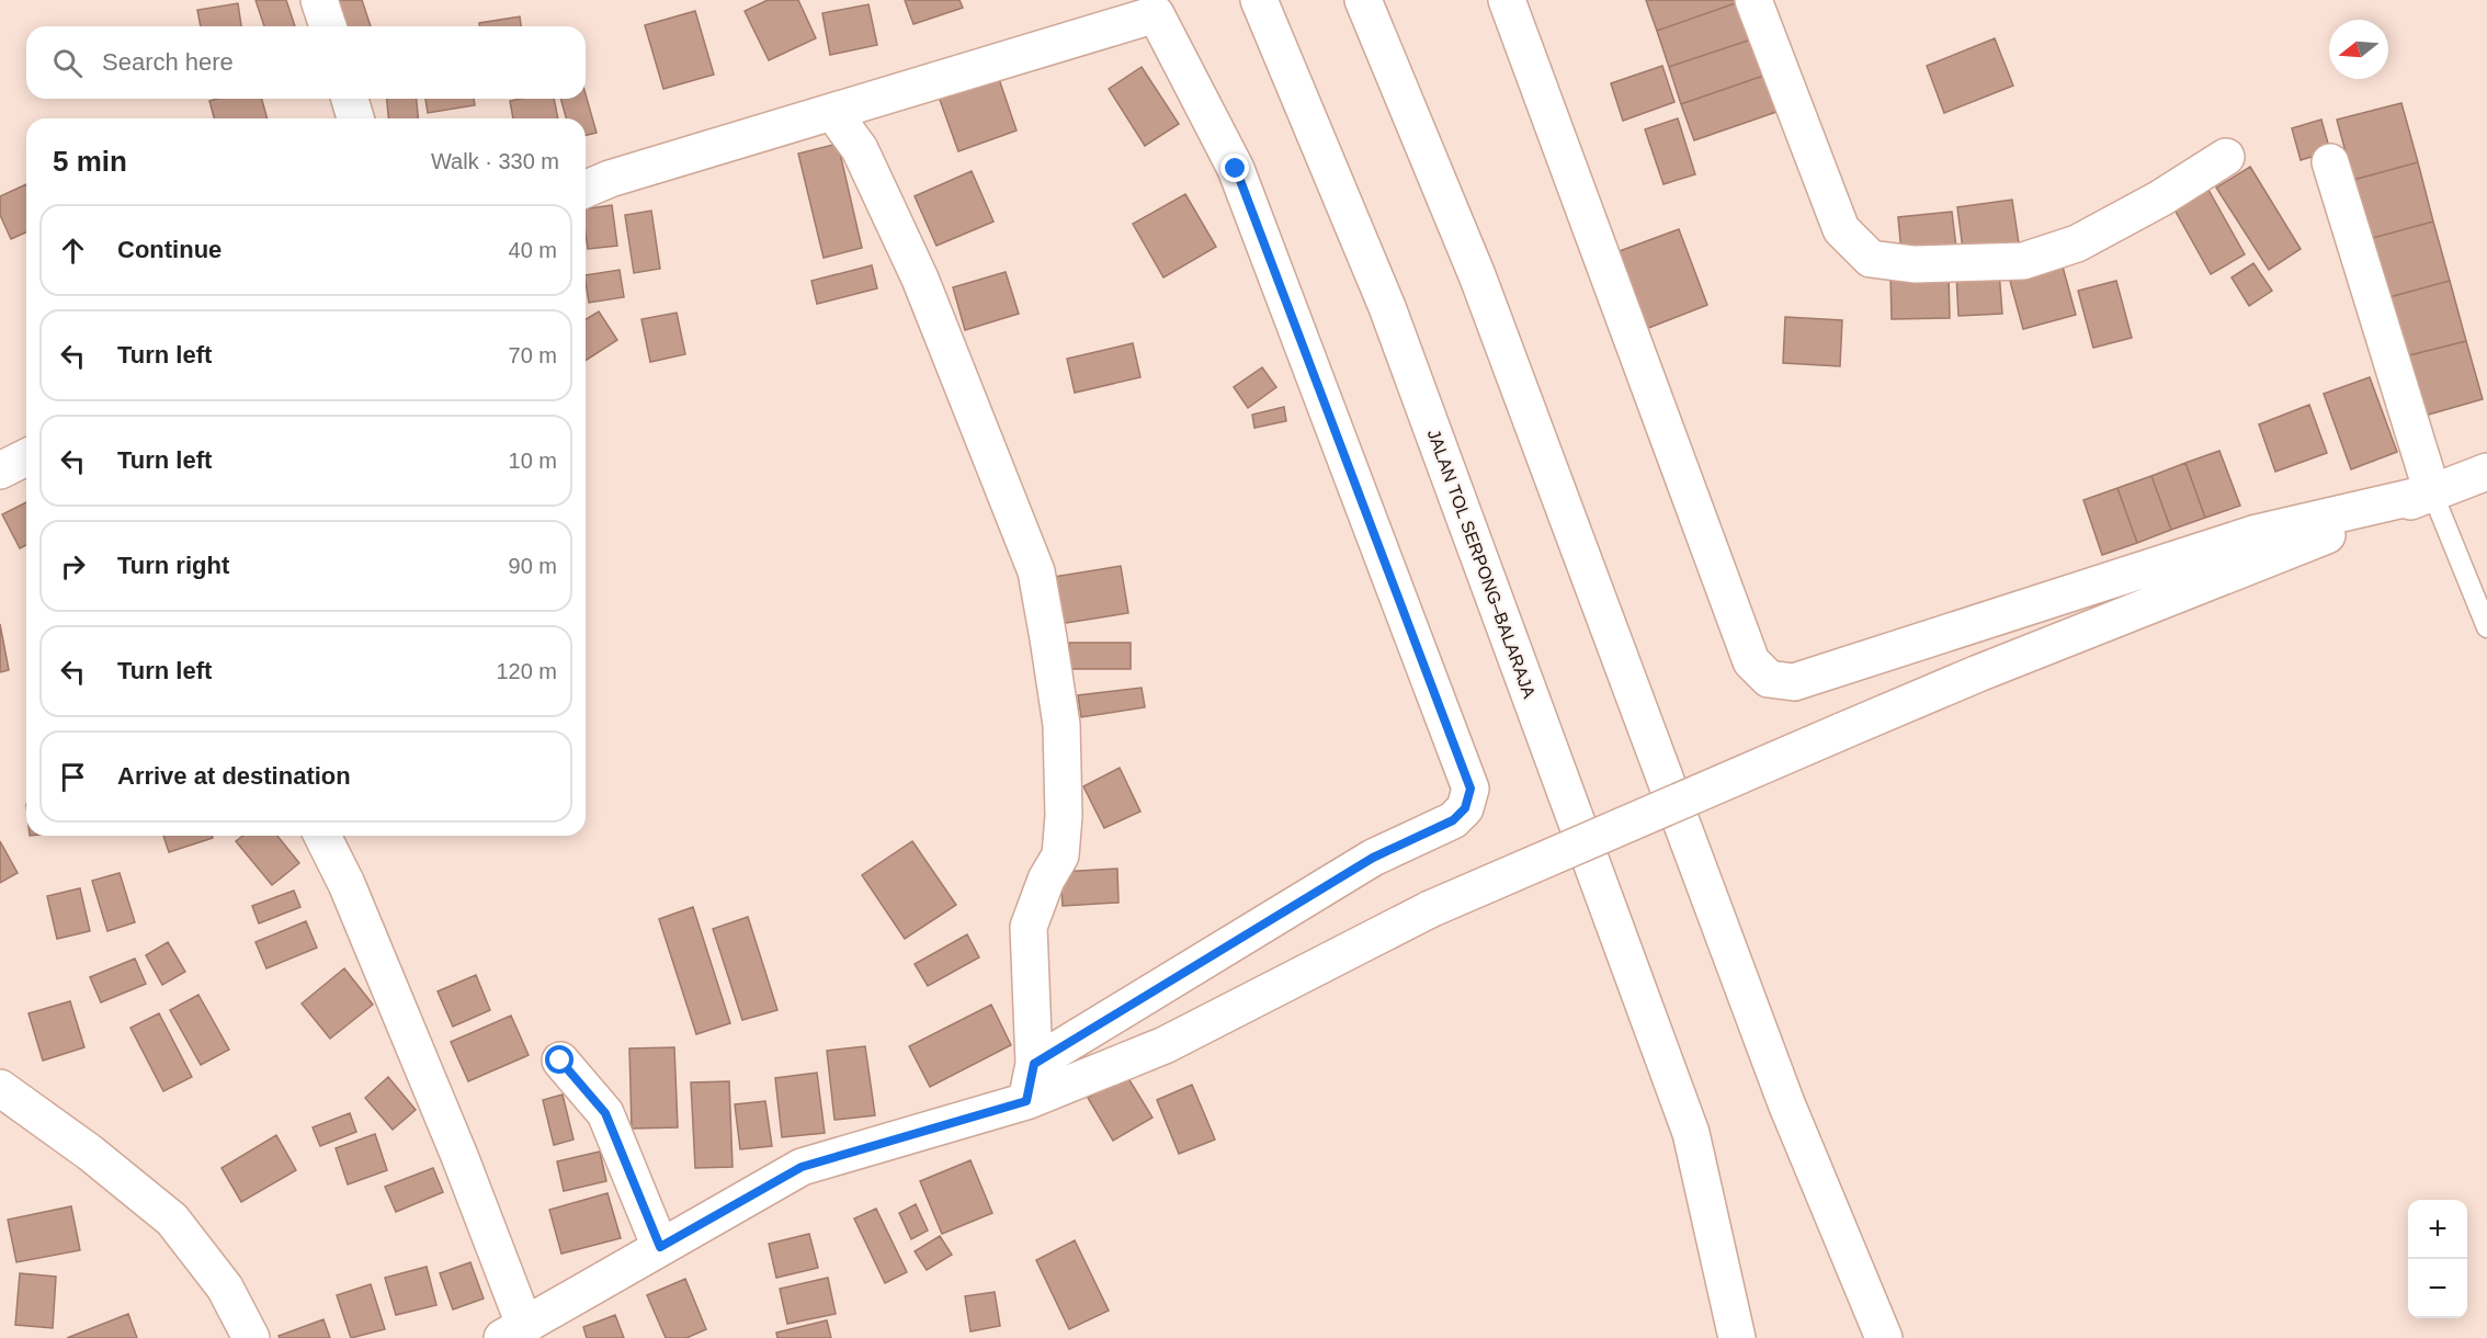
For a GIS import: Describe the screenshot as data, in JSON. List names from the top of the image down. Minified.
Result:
{"streets":{"main road":["JALAN TOL SERPONG–BALARAJA"]},"north":"left","page":{"search":"Search here","heading":["5 min","Walk · 330 m"],"list":[["Continue","40 m"],["Turn left","70 m"],["Turn left","10 m"],["Turn right","90 m"],["Turn left","120 m"],"Arrive at destination"],"map_buttons":["+","−"]}}
